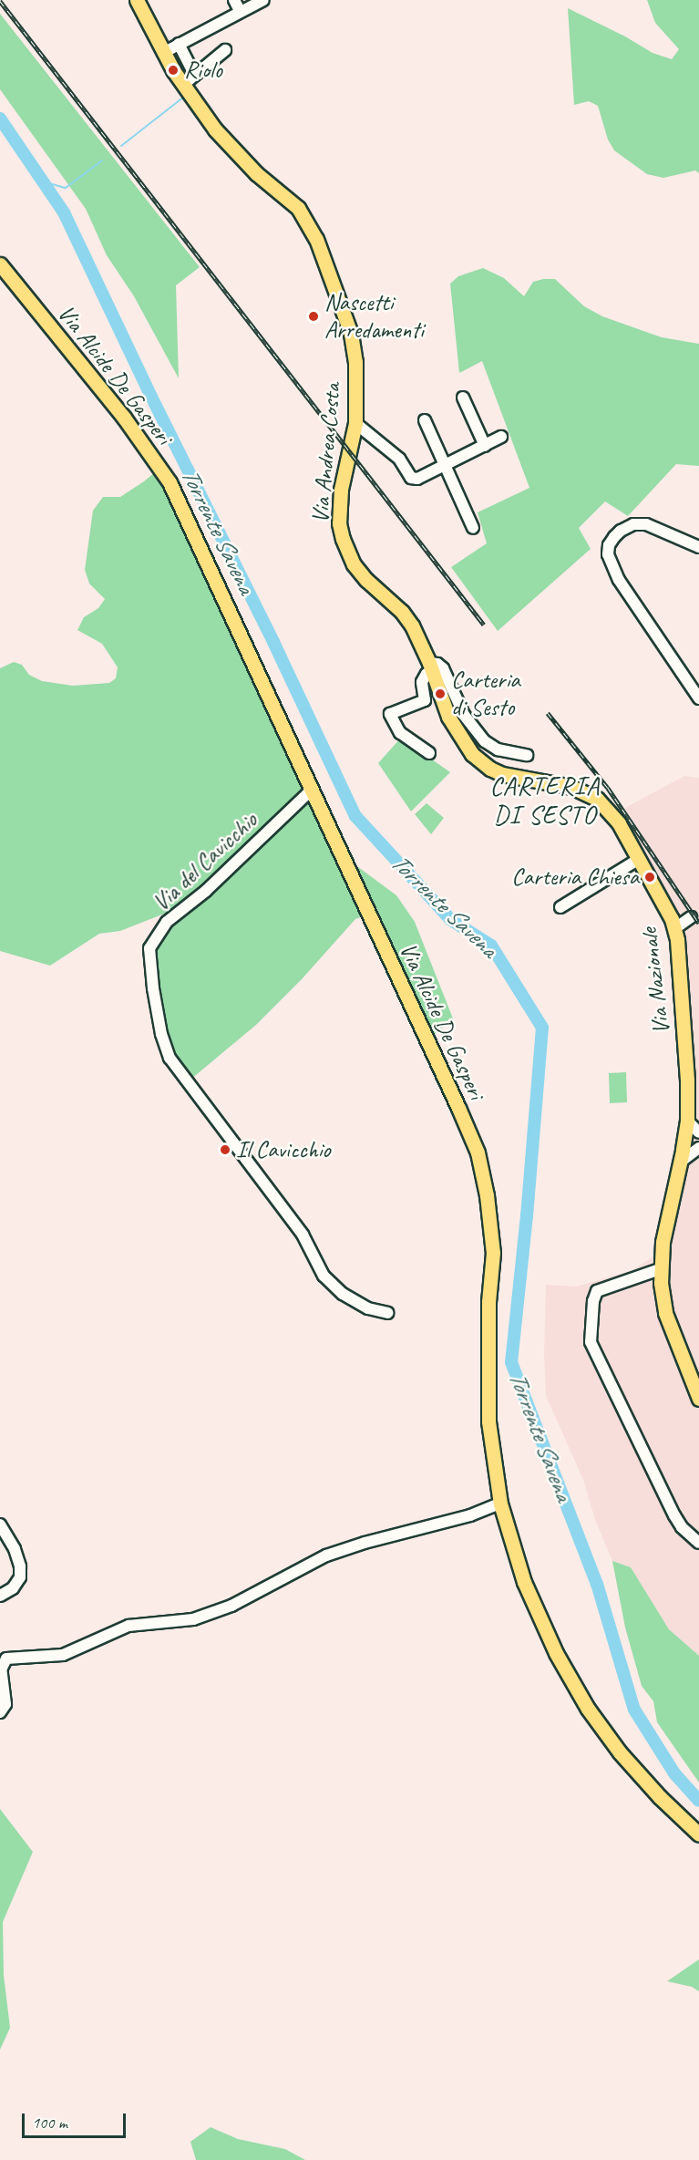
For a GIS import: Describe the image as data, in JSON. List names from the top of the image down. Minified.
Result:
{"streets":{"main road":["Via Alcide De Gasperi","Via Andrea Costa","Via Nazionale"],"street":["Via del Cavicchio"]},"crossings":[["Via Alcide De Gasperi","Via del Cavicchio"],["Via Andrea Costa","Via Nazionale"]],"districts":["CARTERIA DI SESTO"],"water":["Torrente Savena"],"places":["Riolo","Nascetti Arredamenti","Carteria di Sesto","Carteria Chiesa","Il Cavicchio"],"scale_bar":"100 m"}
